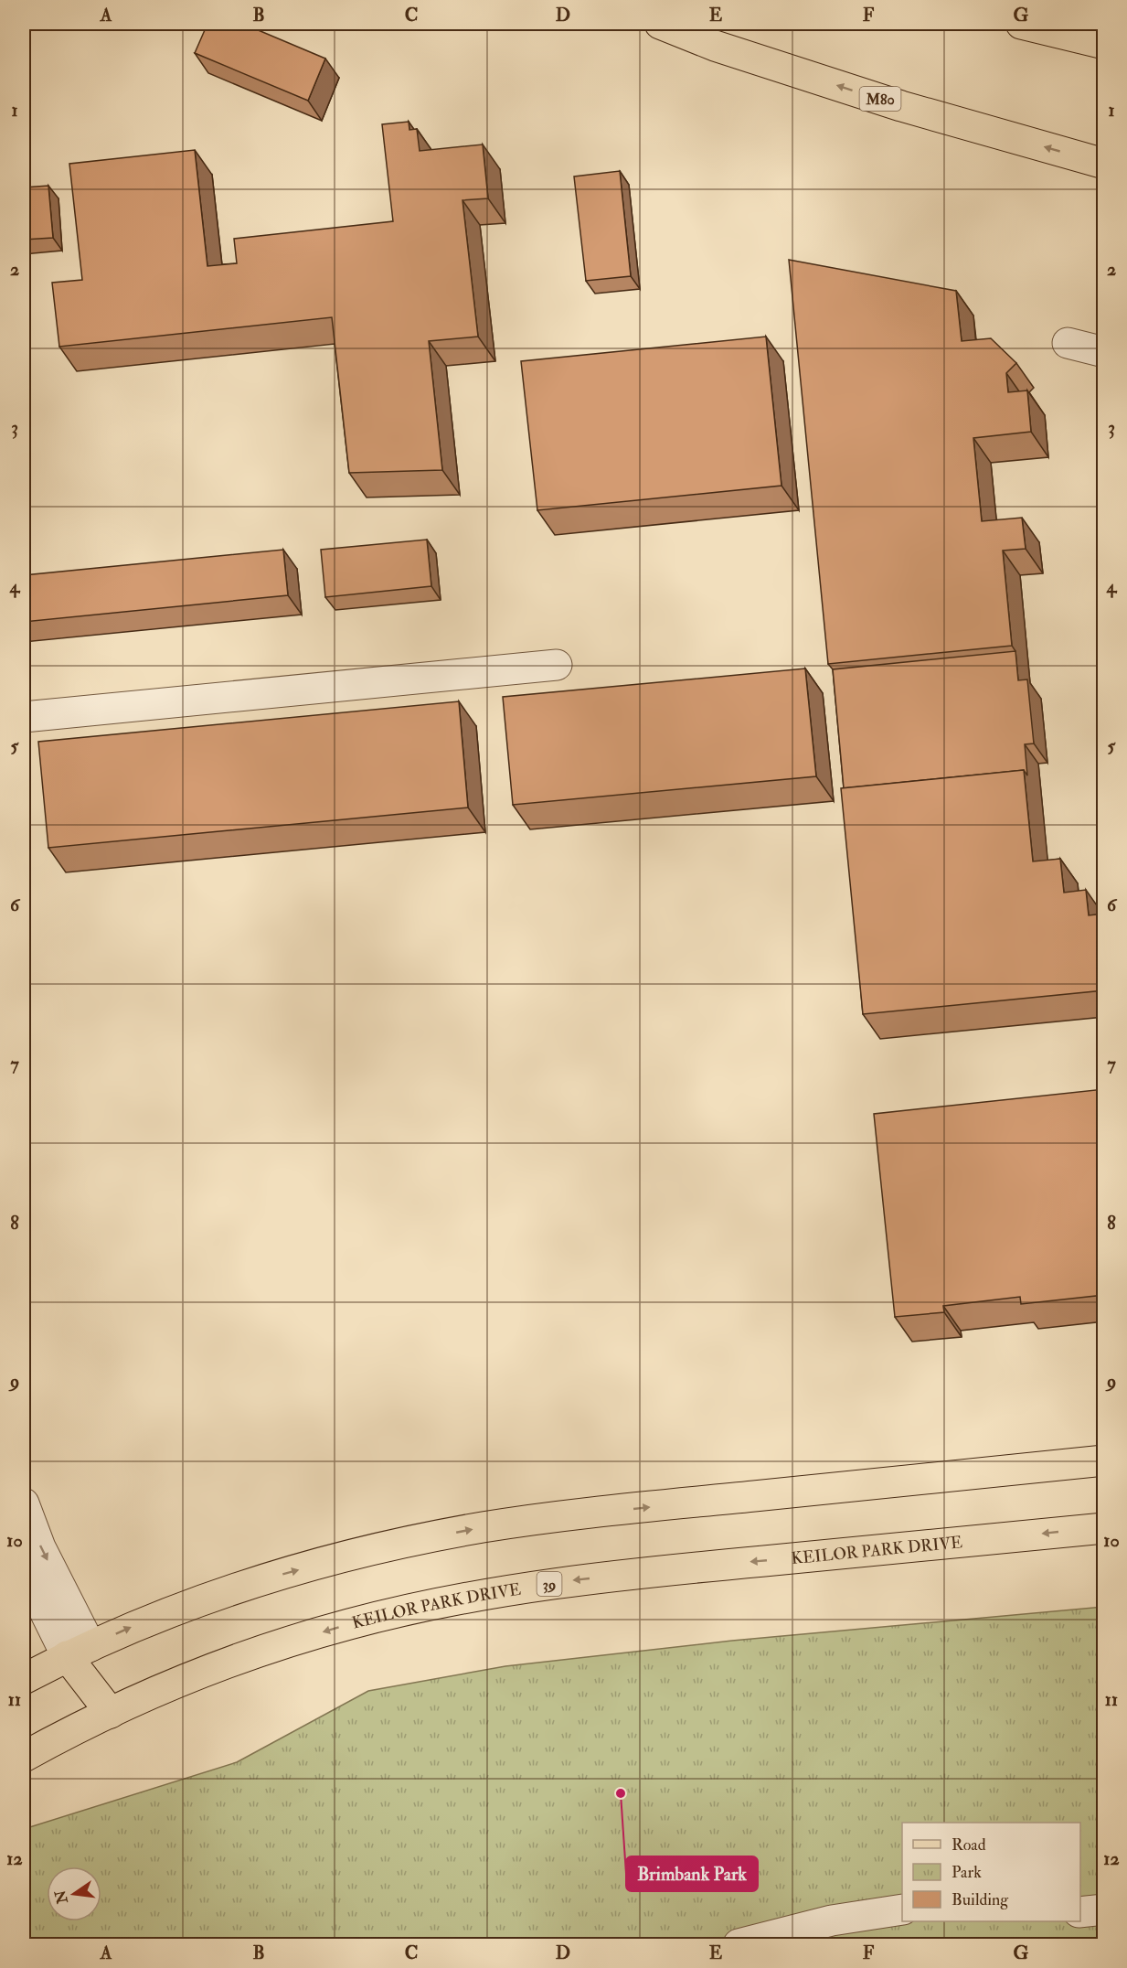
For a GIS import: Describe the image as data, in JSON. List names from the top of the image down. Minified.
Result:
{"streets":{"main road":["M80","KEILOR PARK DRIVE","39"]},"places":["Brimbank Park"],"legend":["Road","Park","Building"],"north":"left","grid":{"columns":["A","B","C","D","E","F","G"],"rows":["1","2","3","4","5","6","7","8","9","10","11","12"]}}
